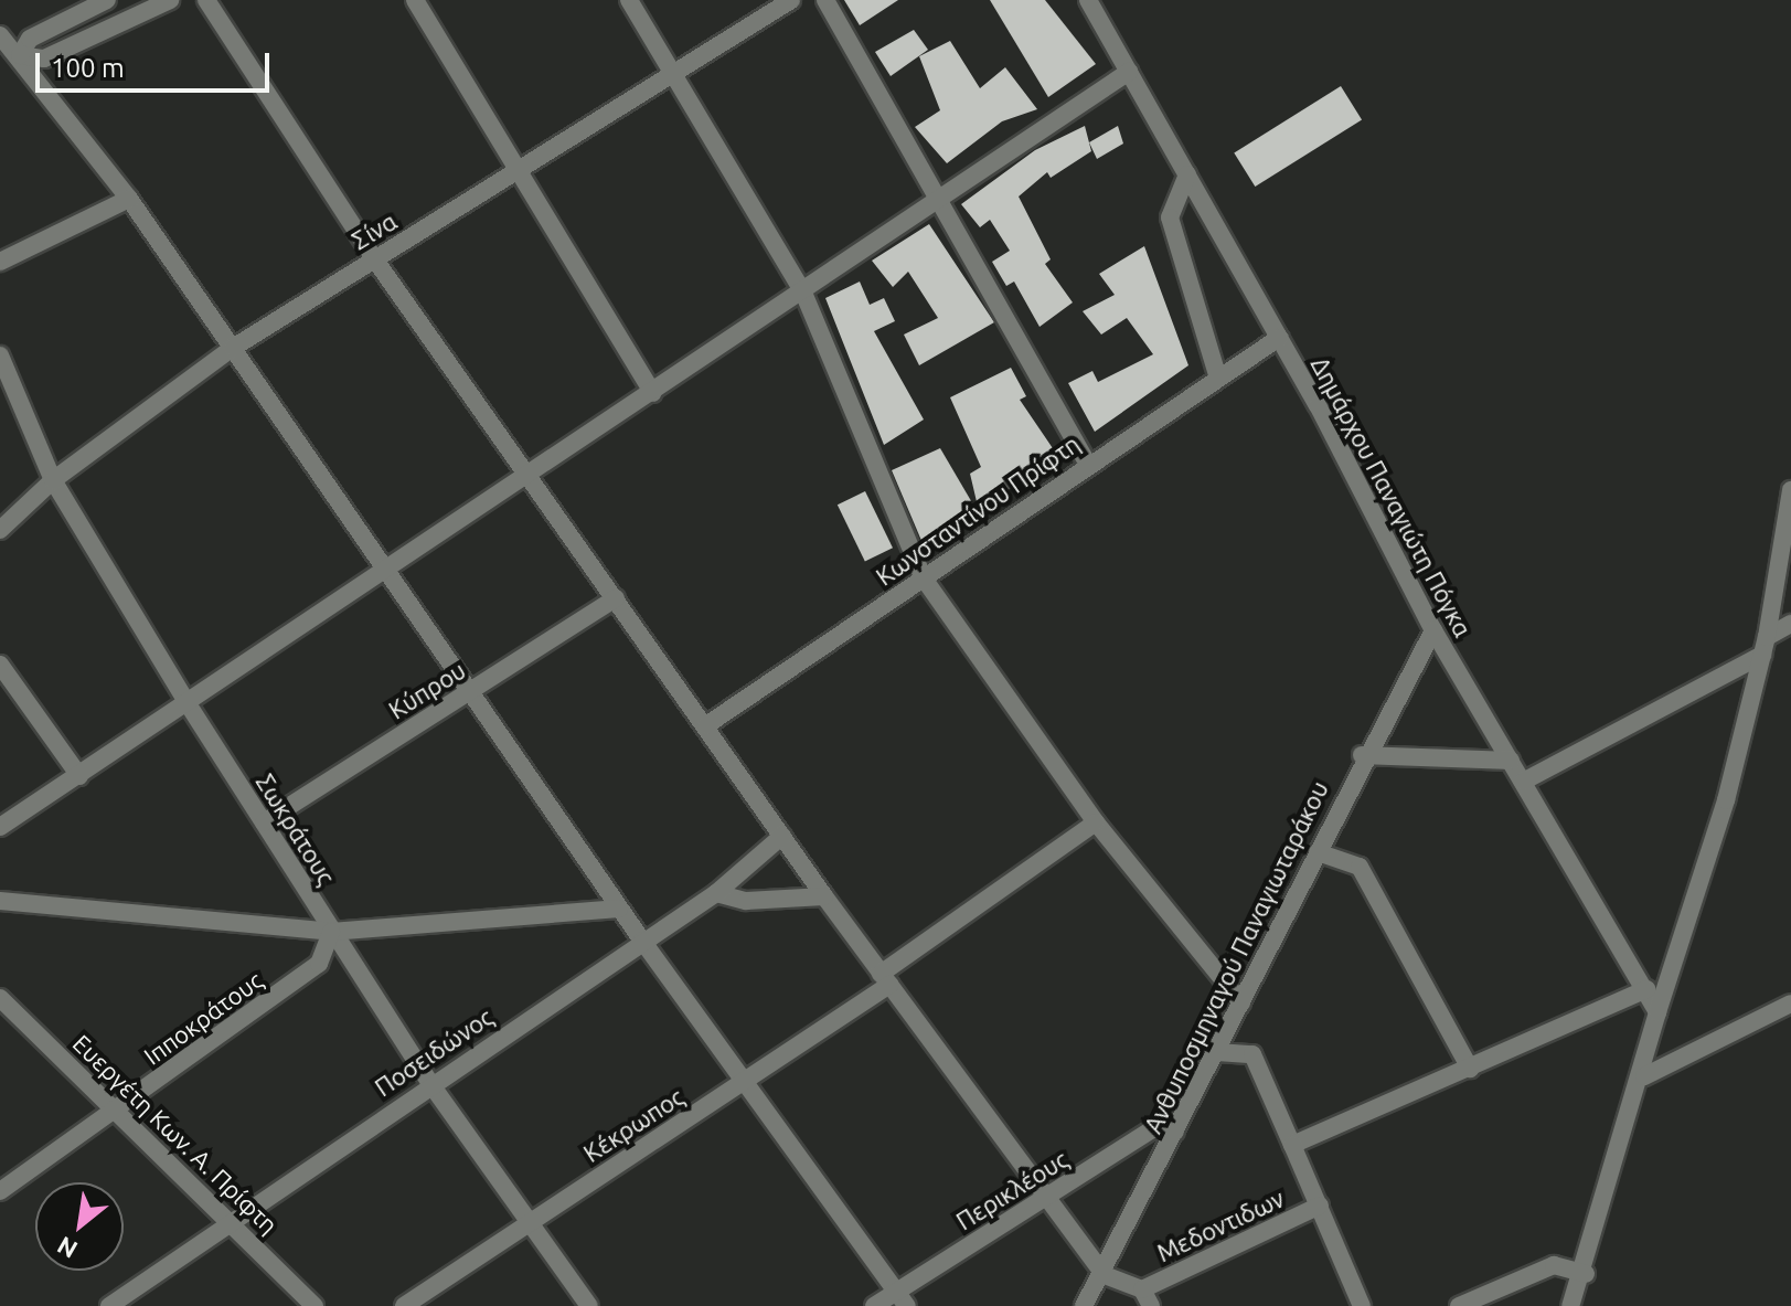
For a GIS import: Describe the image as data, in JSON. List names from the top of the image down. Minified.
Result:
{"streets":{"street":["Σίνα","Δημάρχου Παναγιώτη Πόγκα","Κωνσταντίνου Πρίφτη","Κύπρου","Σωκράτους","Ανθυποσμηναγού Παναγιωταράκου","Ιπποκράτους","Ποσειδώνος","Κέκρωπος","Ευεργέτη Κων. Α. Πρίφτη","Περικλέους","Μεδοντιδων"]},"crossings":[["Σίνα","Σωκράτους"],["Δημάρχου Παναγιώτη Πόγκα","Κωνσταντίνου Πρίφτη"],["Δημάρχου Παναγιώτη Πόγκα","Ανθυποσμηναγού Παναγιωταράκου"],["Κύπρου","Σωκράτους"],["Σωκράτους","Ιπποκράτους"],["Σωκράτους","Ποσειδώνος"],["Σωκράτους","Κέκρωπος"],["Ανθυποσμηναγού Παναγιωταράκου","Περικλέους"],["Ιπποκράτους","Ευεργέτη Κων. Α. Πρίφτη"],["Ποσειδώνος","Ευεργέτη Κων. Α. Πρίφτη"]],"scale_bar":"100 m","north":"bottom left"}
